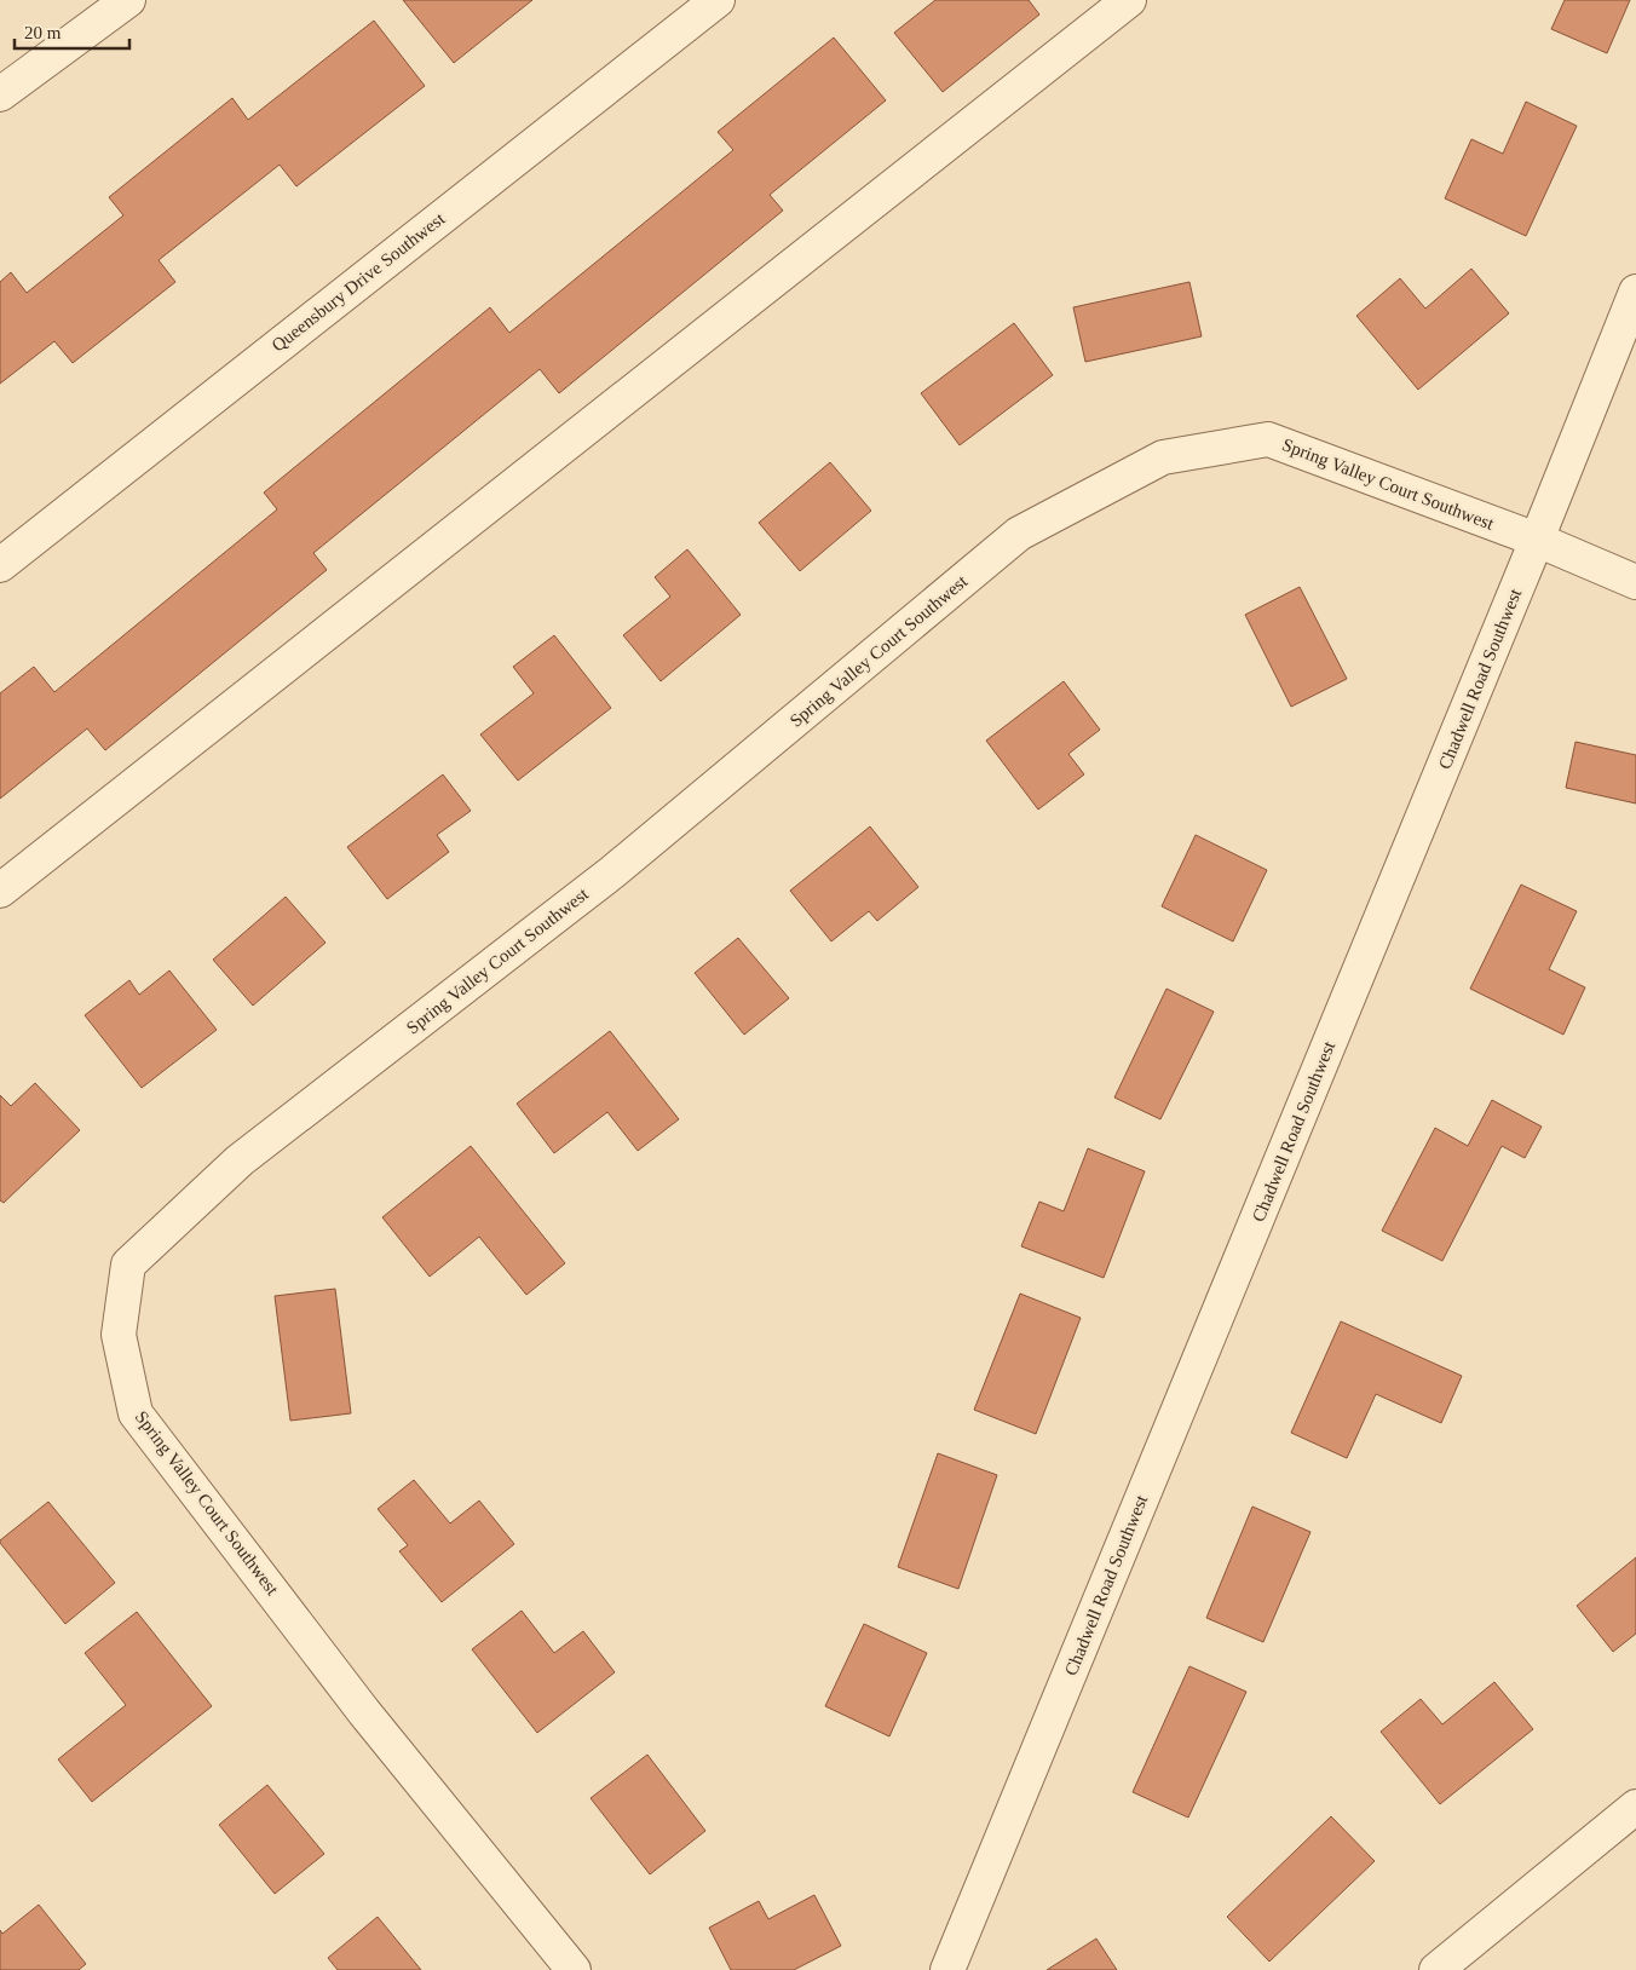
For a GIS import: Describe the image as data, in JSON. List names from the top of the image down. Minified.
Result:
{"streets":{"street":["Queensbury Drive Southwest","Spring Valley Court Southwest","Chadwell Road Southwest"]},"crossings":[["Spring Valley Court Southwest","Chadwell Road Southwest"]],"scale_bar":"20 m"}
